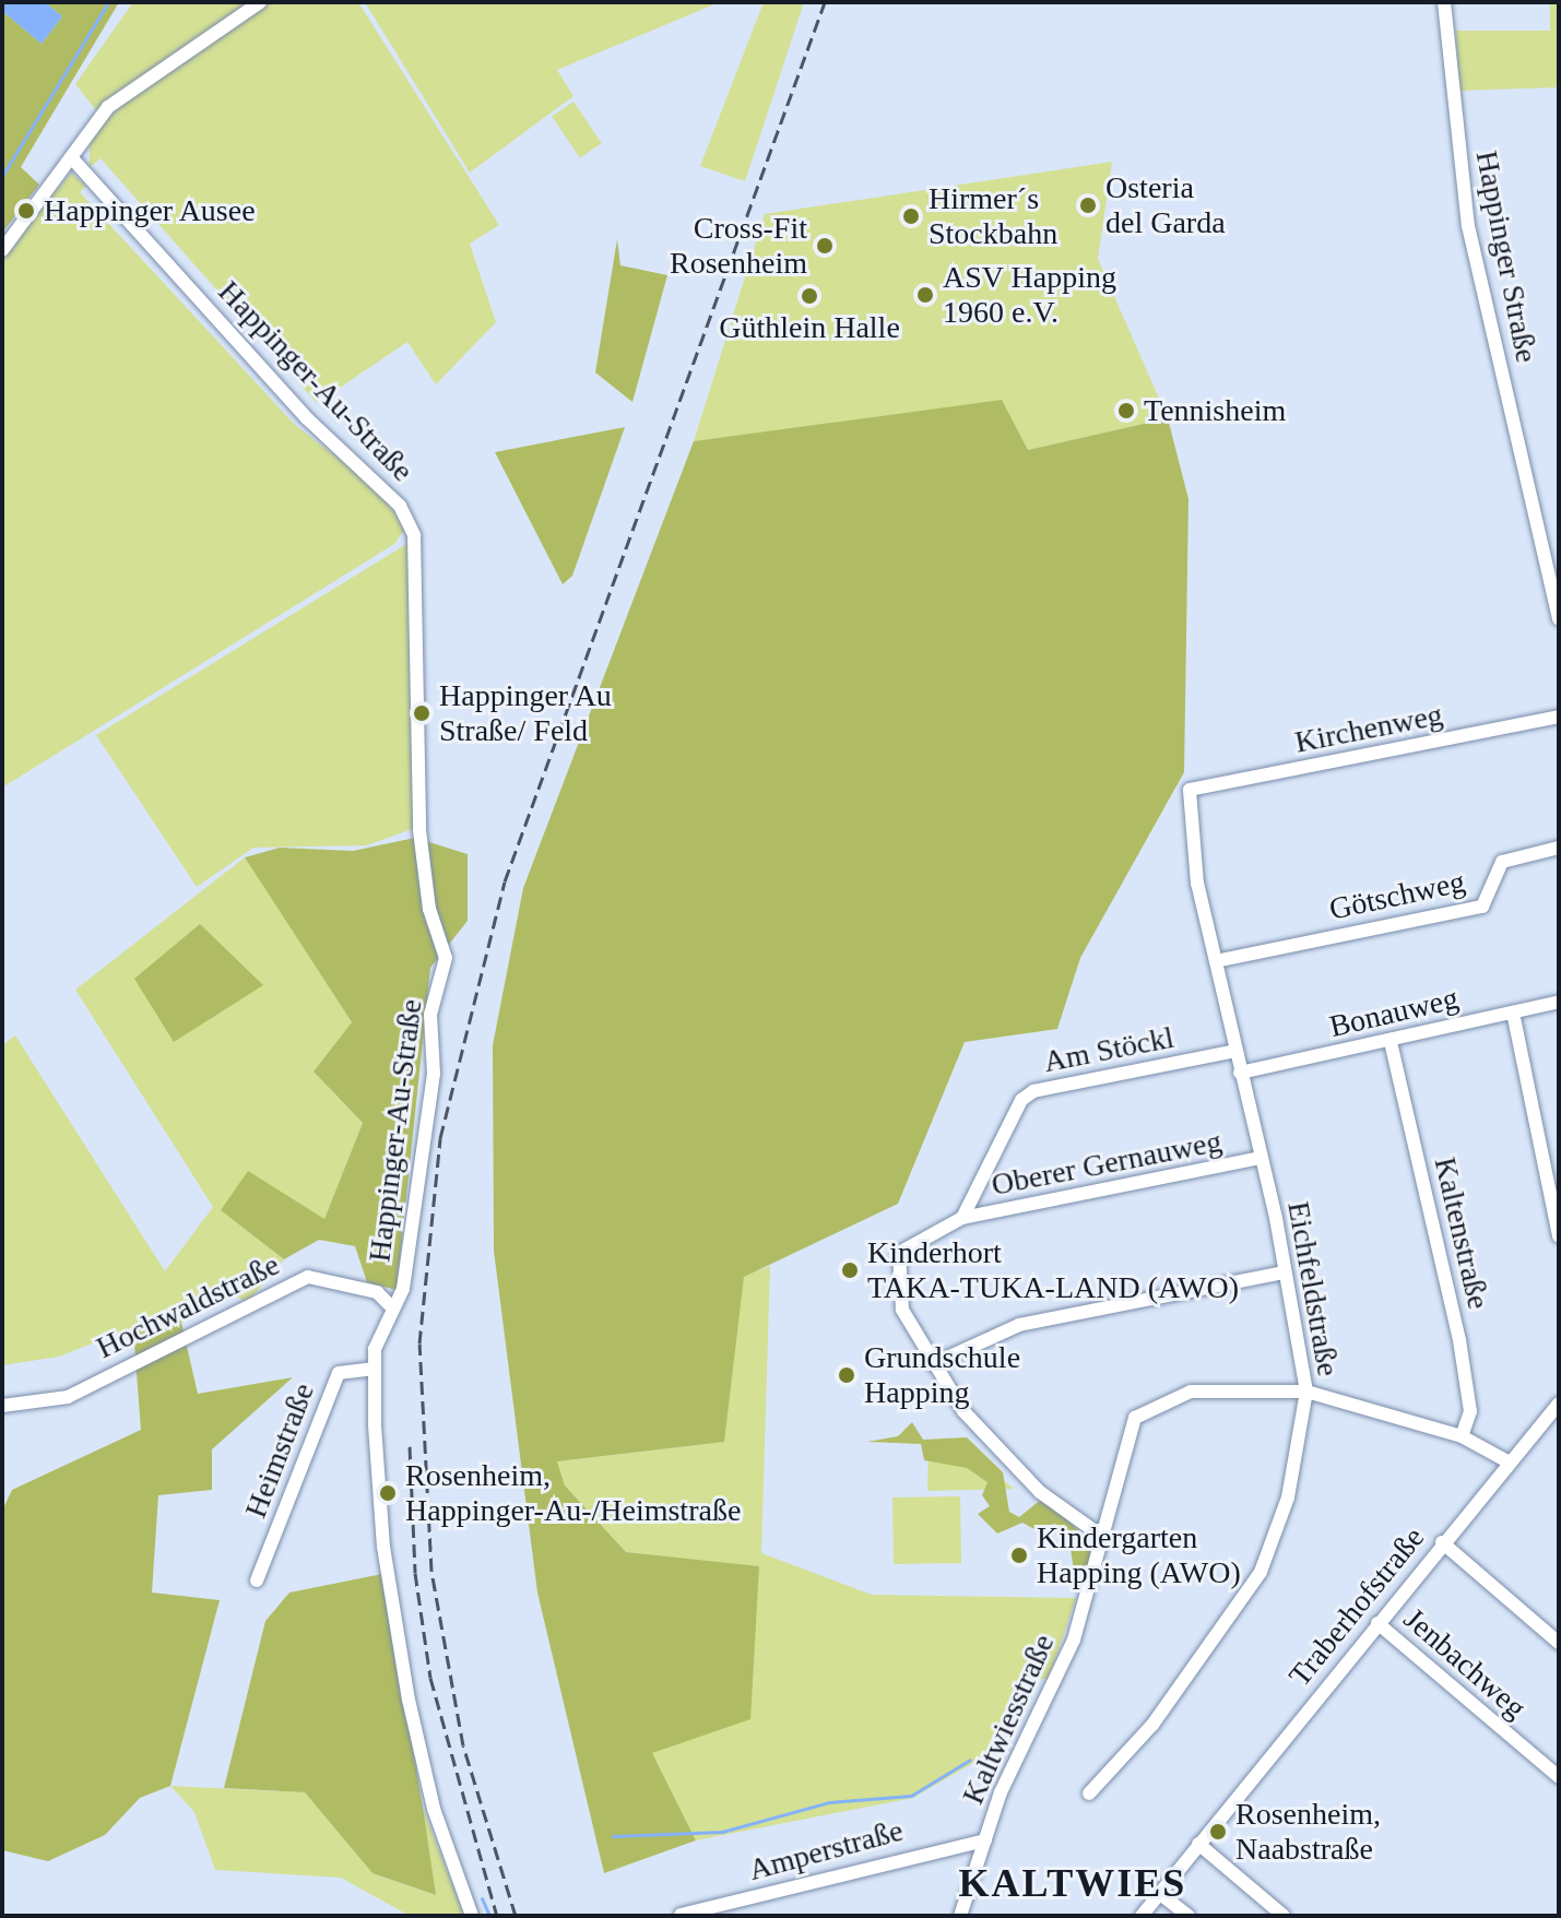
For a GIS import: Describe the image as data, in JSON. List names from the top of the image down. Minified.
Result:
{"streets":{"street":["Happinger Straße","Happinger-Au-Straße","Kirchenweg","Götschweg","Bonauweg","Am Stöckl","Oberer Gernauweg","Kaltenstraße","Eichfeldstraße","Hochwaldstraße","Heimstraße","Traberhofstraße","Jenbachweg","Kaltwiesstraße","Amperstraße"]},"crossings":[["Happinger-Au-Straße","Hochwaldstraße"],["Happinger-Au-Straße","Heimstraße"],["Kirchenweg","Eichfeldstraße"],["Götschweg","Eichfeldstraße"],["Bonauweg","Kaltenstraße"],["Bonauweg","Eichfeldstraße"],["Am Stöckl","Oberer Gernauweg"],["Am Stöckl","Eichfeldstraße"],["Oberer Gernauweg","Eichfeldstraße"],["Oberer Gernauweg","Kaltwiesstraße"],["Kaltenstraße","Kaltwiesstraße"],["Eichfeldstraße","Kaltwiesstraße"],["Traberhofstraße","Jenbachweg"],["Traberhofstraße","Kaltwiesstraße"],["Kaltwiesstraße","Amperstraße"]],"districts":["KALTWIES"],"places":["Osteria del Garda","Happinger Ausee","Hirmer´s Stockbahn","Cross-Fit Rosenheim","ASV Happing 1960 e.V.","Güthlein Halle","Tennisheim","Happinger Au Straße/ Feld","Kinderhort TAKA-TUKA-LAND (AWO)","Grundschule Happing","Rosenheim, Happinger-Au-/Heimstraße","Kindergarten Happing (AWO)","Rosenheim, Naabstraße"]}
